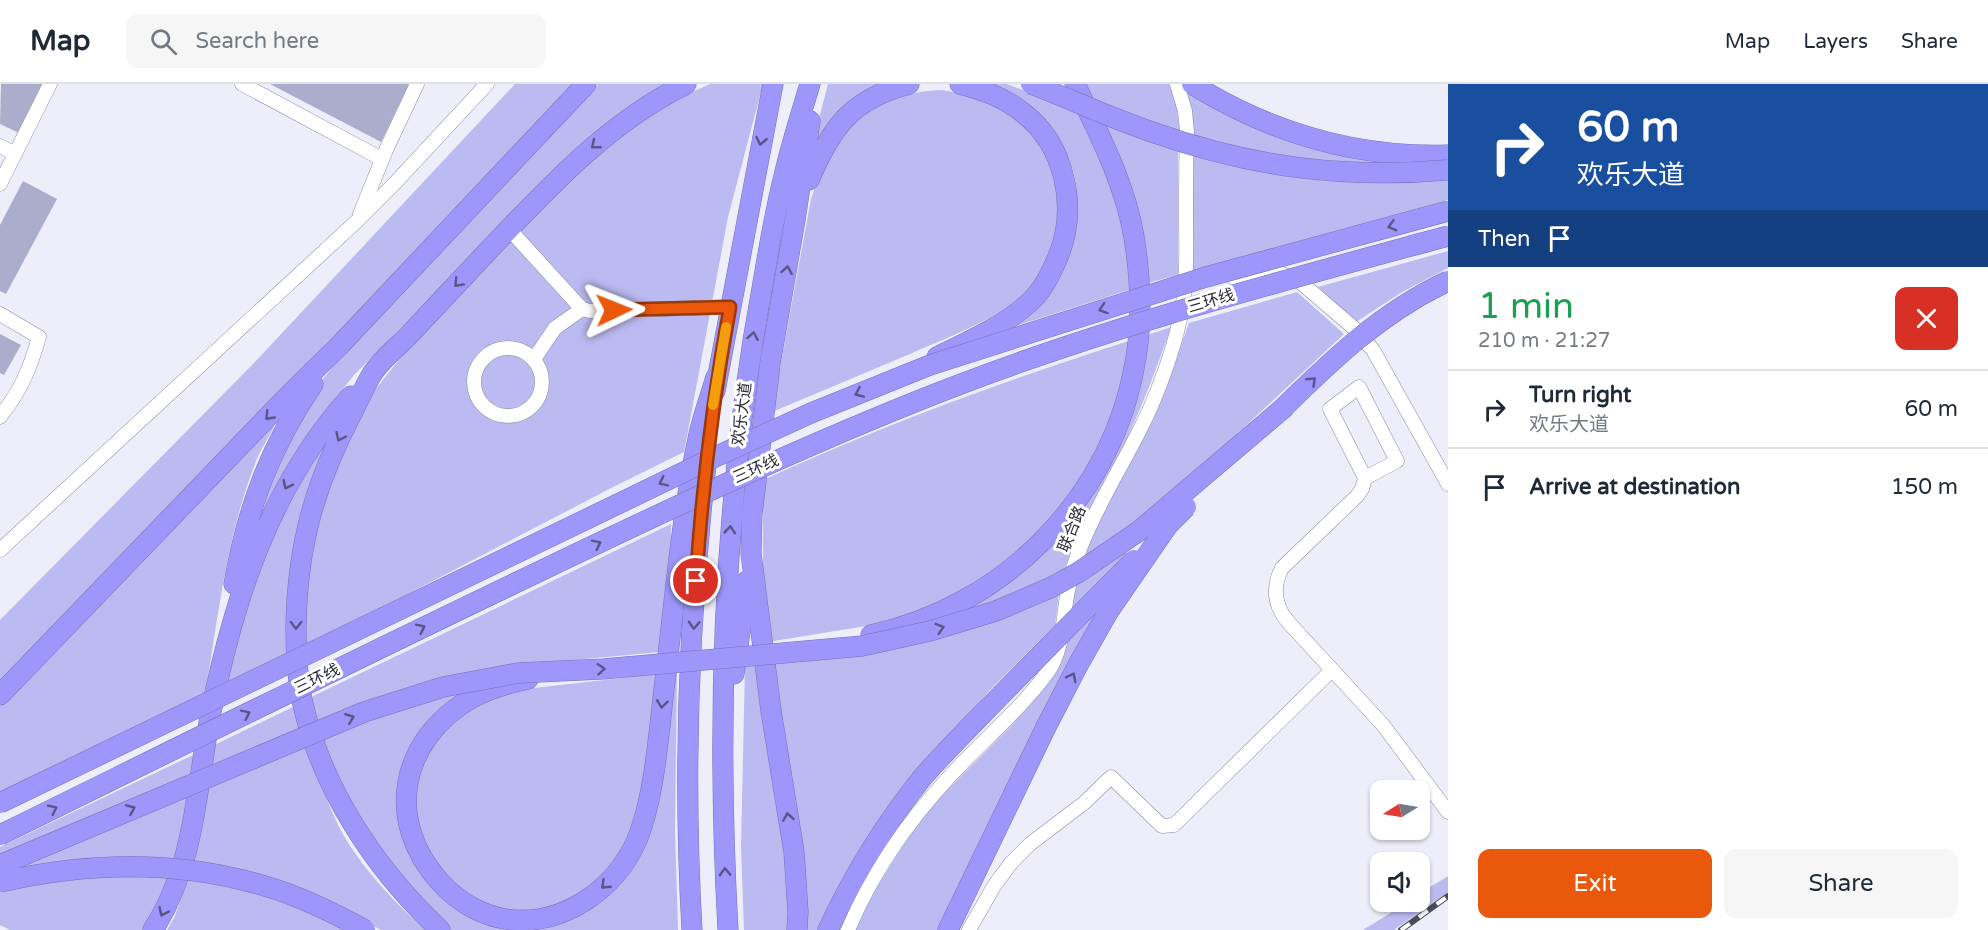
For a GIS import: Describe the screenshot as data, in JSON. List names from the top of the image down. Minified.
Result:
{"streets":{"highway":["三环线","欢乐大道"],"street":["联合路"]},"north":"left","page":{"header":"Map","search":"Search here","nav":["Map","Layers","Share"],"turn":["60 m","欢乐大道"],"then":"Then","heading":["1 min","210 m · 21:27"],"list":[{"name":"Turn right","note":"欢乐大道","value":"60 m"},{"name":"Arrive at destination","value":"150 m"}],"buttons":["Exit","Share"]}}
